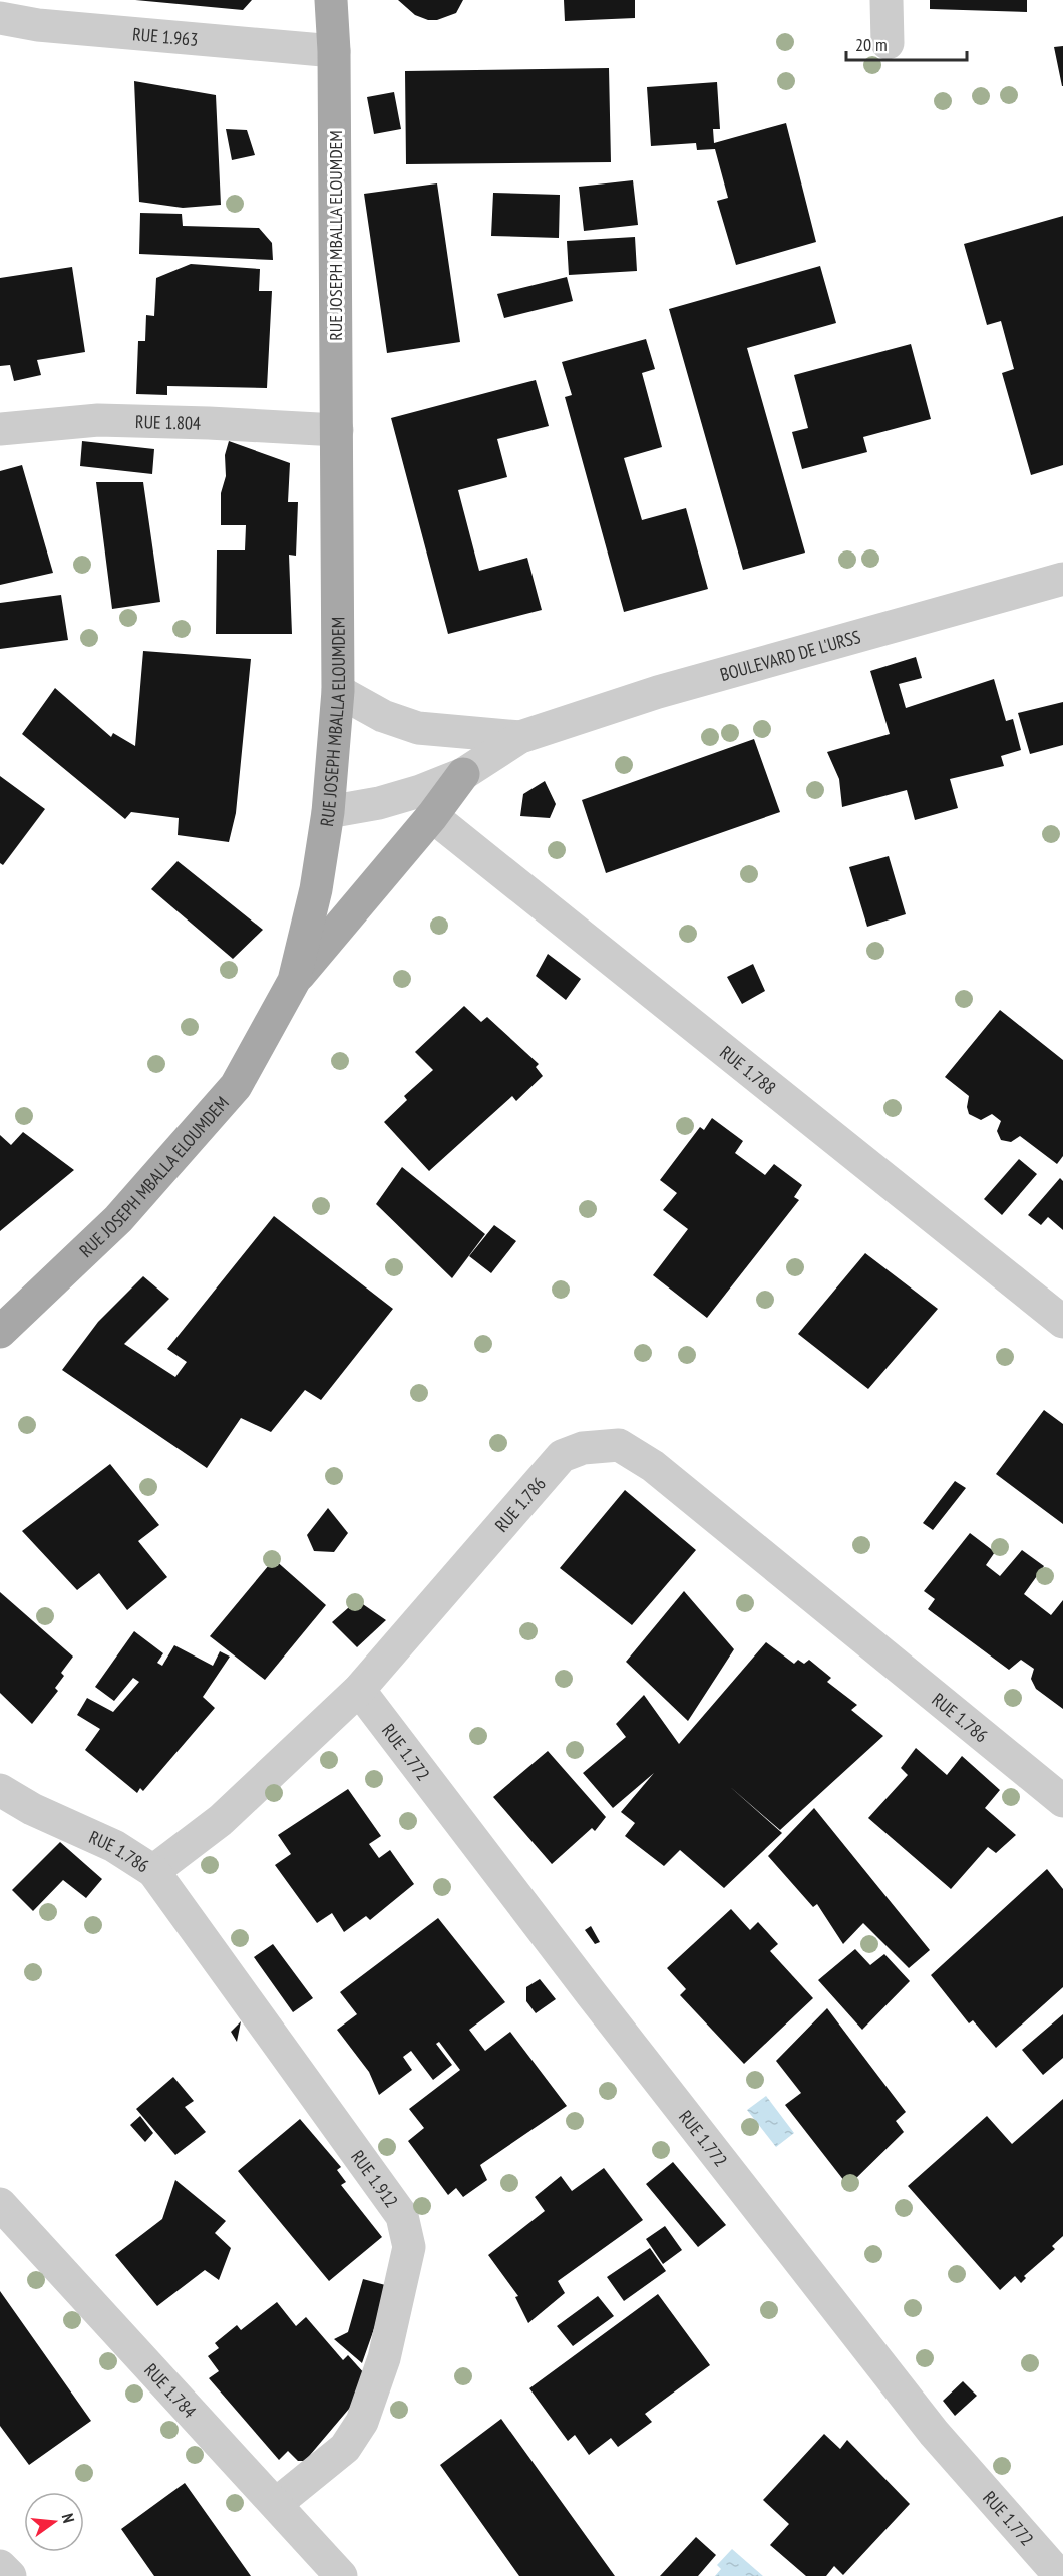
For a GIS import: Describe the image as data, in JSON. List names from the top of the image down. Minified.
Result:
{"streets":{"main road":["RUE JOSEPH MBALLA ELOUMDEM"],"street":["RUE 1.963","RUE 1.804","BOULEVARD DE L'URSS","RUE 1.788","RUE 1.786","RUE 1.772","RUE 1.912","RUE 1.784"]},"crossings":[["RUE 1.963","RUE JOSEPH MBALLA ELOUMDEM"],["RUE JOSEPH MBALLA ELOUMDEM","RUE 1.804"],["RUE 1.786","RUE 1.772"],["RUE 1.786","RUE 1.912"],["RUE 1.912","RUE 1.784"]],"scale_bar":"20 m","north":"right"}
